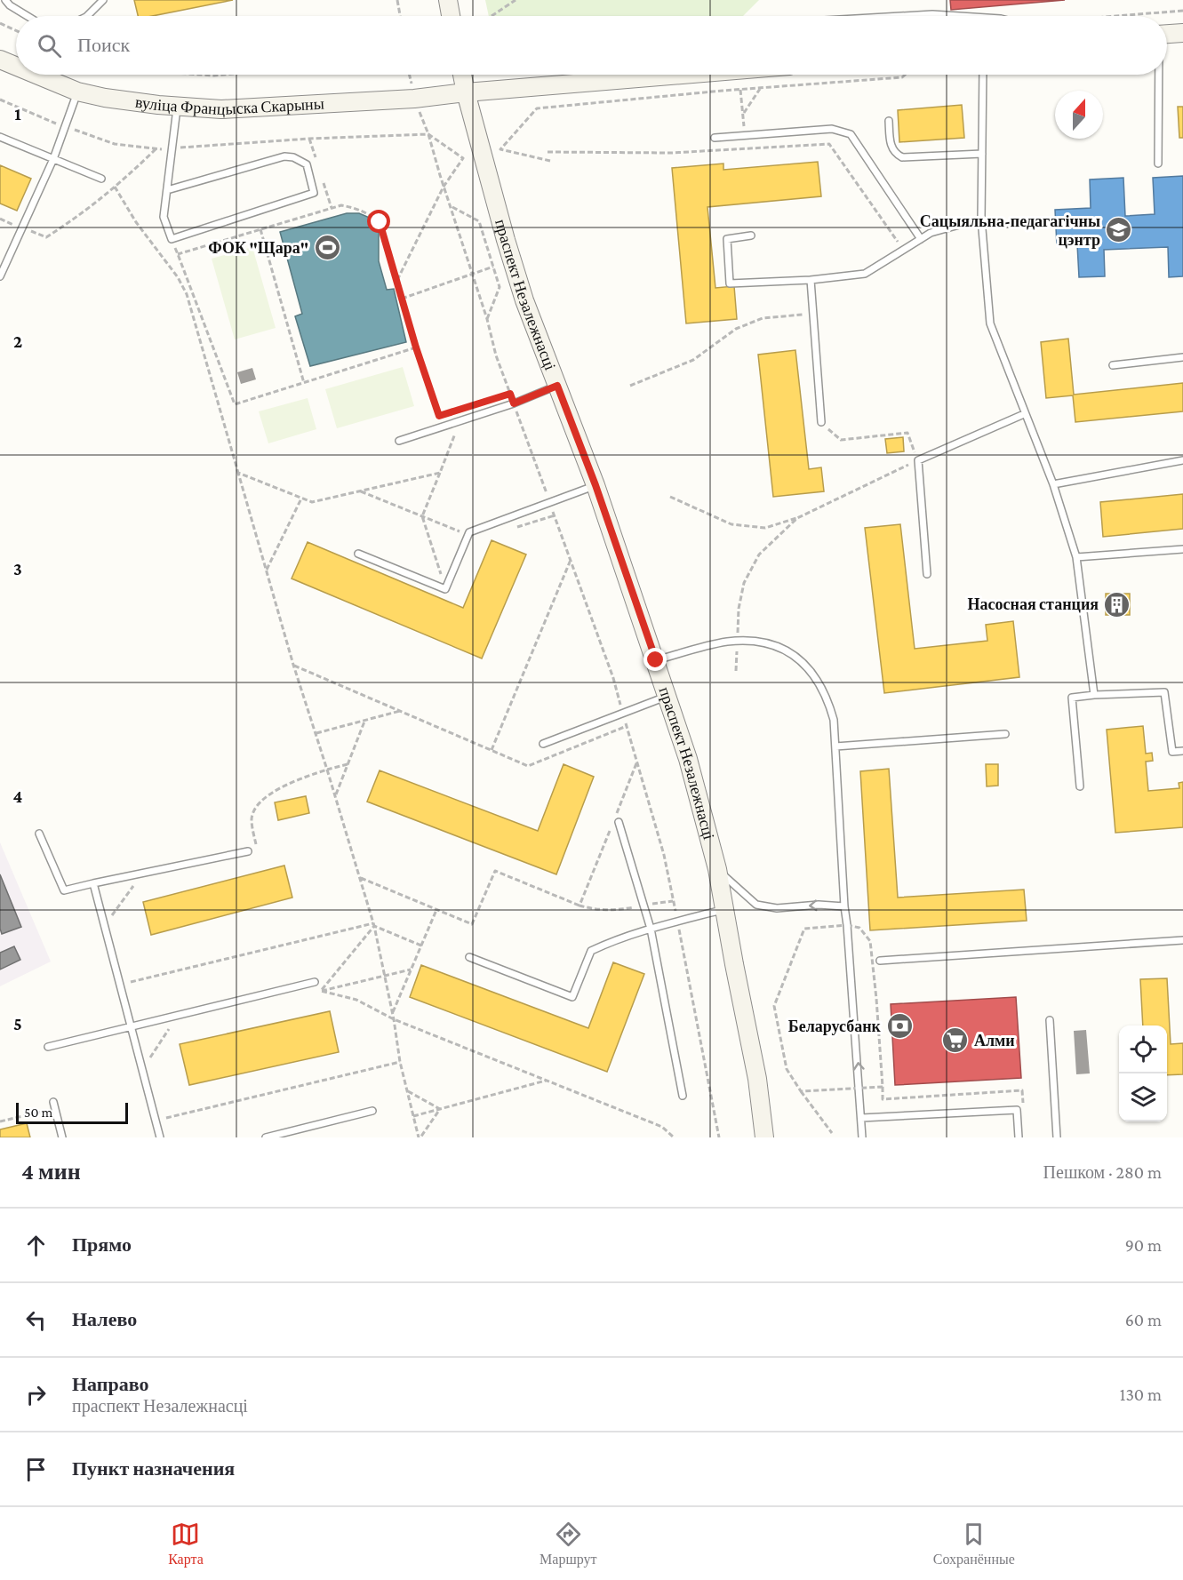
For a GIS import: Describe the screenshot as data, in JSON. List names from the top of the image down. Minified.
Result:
{"streets":{"main road":["вуліца Францыска Скарыны","праспект Незалежнасці"]},"crossings":[["вуліца Францыска Скарыны","праспект Незалежнасці"]],"places":{"school or university":["Сацыяльна-педагагічны цэнтр"],"sports":["ФОК \"Щара\""],"building":["Насосная станция"],"bank":["Беларусбанк"],"supermarket":["Алми"]},"scale_bar":"50 m","north":"top","page":{"search":"Поиск","scale":"50 m","heading":["4 мин","Пешком · 280 m"],"list":[["Прямо","90 m"],["Налево","60 m"],["Направо","праспект Незалежнасці","130 m"],"Пункт назначения"],"nav":["Карта","Маршрут","Сохранённые"]},"grid":{"rows":["1","2","3","4","5"]}}
